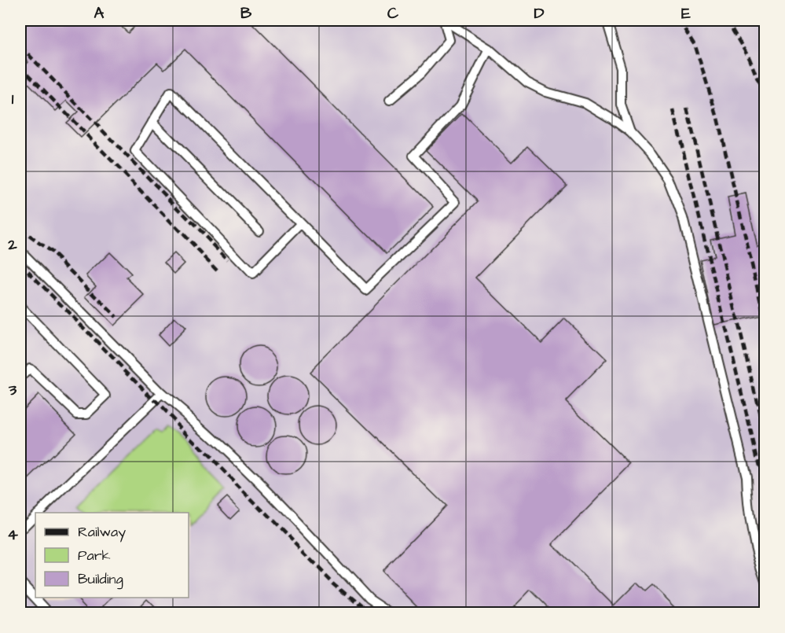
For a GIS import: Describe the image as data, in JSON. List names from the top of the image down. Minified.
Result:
{"legend":["Railway","Park","Building"],"grid":{"columns":["A","B","C","D","E"],"rows":["1","2","3","4"]}}
